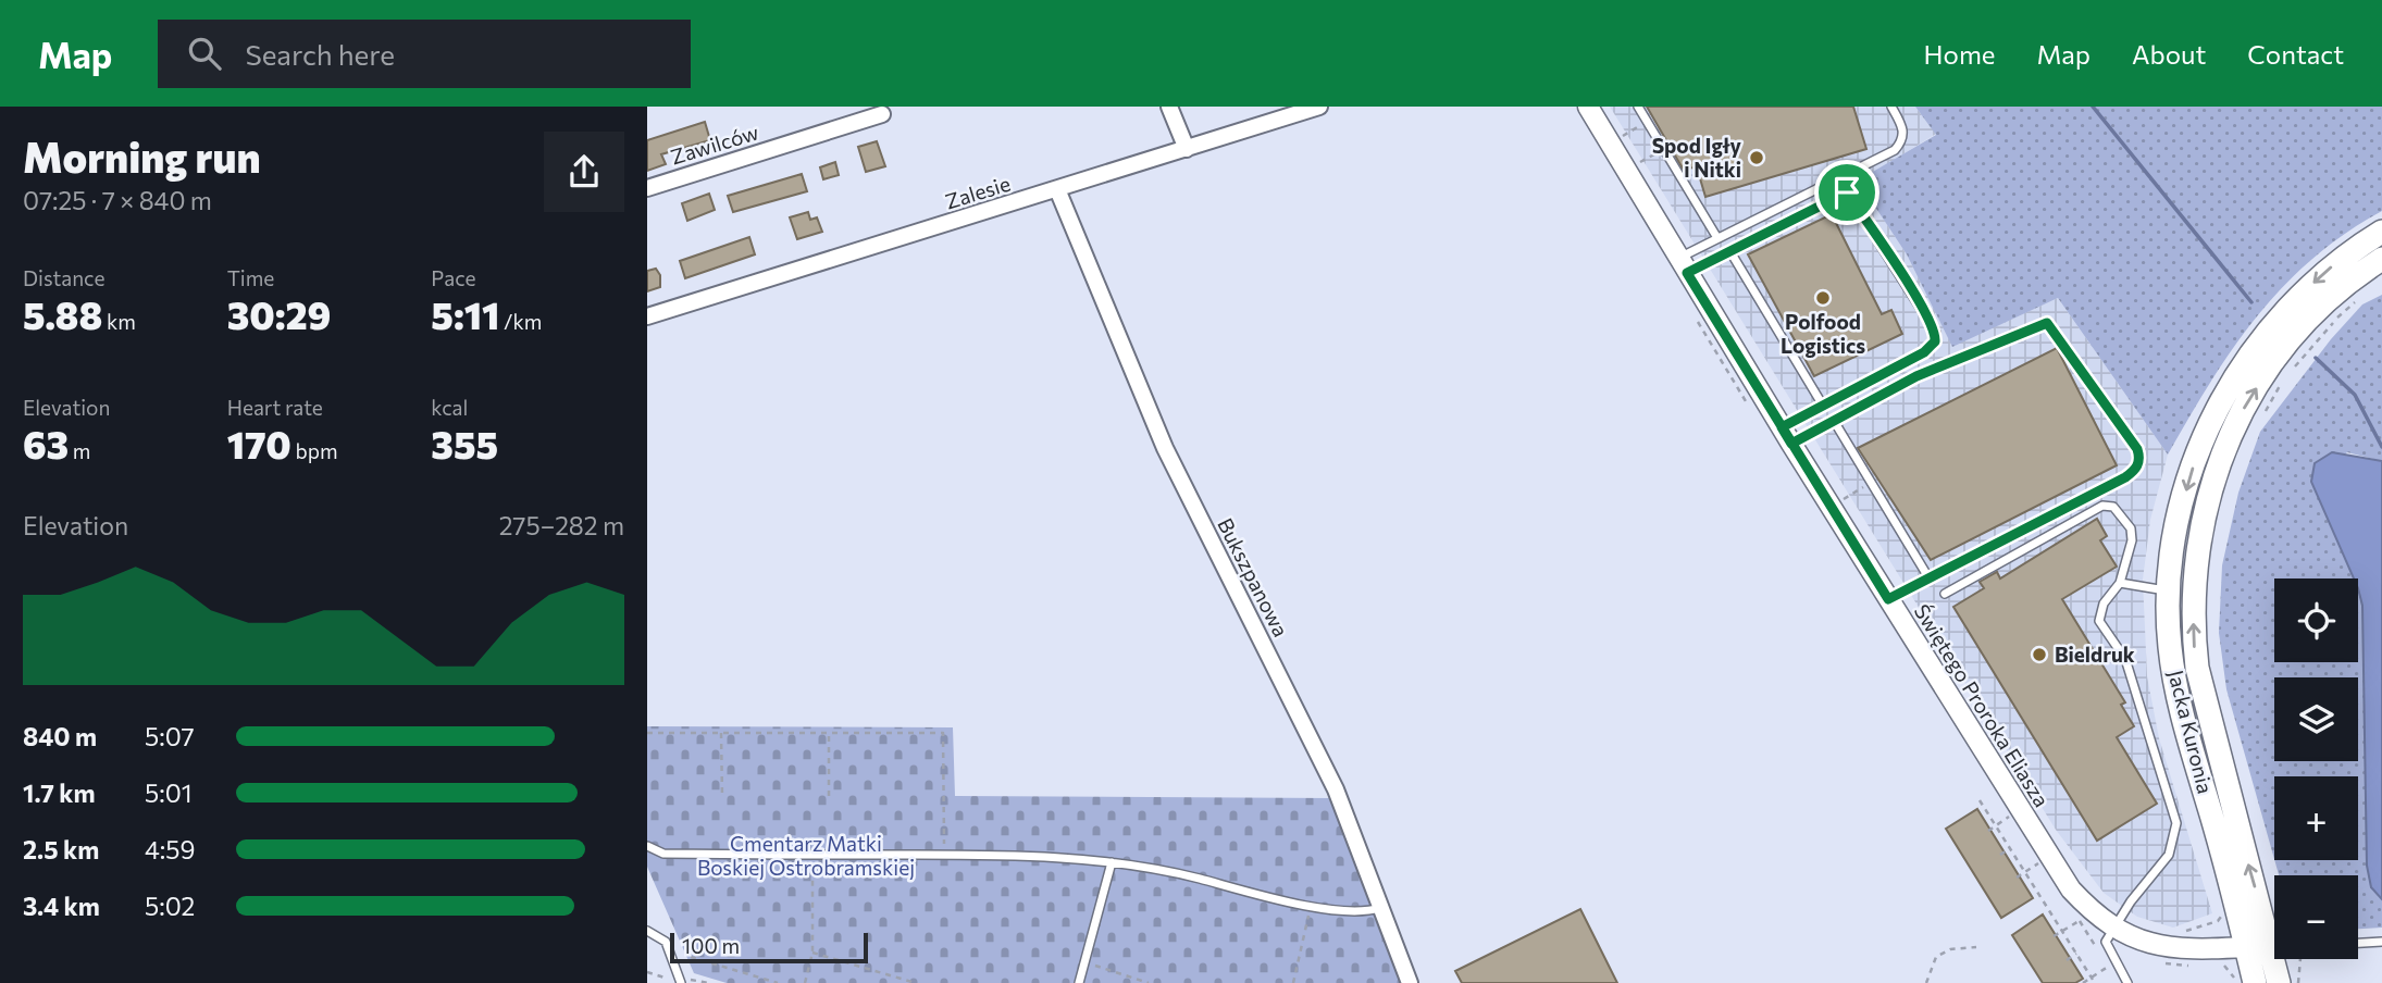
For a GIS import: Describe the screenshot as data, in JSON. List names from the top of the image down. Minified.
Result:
{"streets":{"main road":["Jacka Kuronia"],"street":["Zawilców","Zalesie","Bukszpanowa","Świętego Proroka Eliasza"]},"crossings":[["Zalesie","Bukszpanowa"],["Świętego Proroka Eliasza","Jacka Kuronia"]],"parks":["Cmentarz Matki Boskiej Ostrobramskiej"],"places":["Spod Igły i Nitki","Polfood Logistics","Bieldruk"],"scale_bar":"100 m","page":{"header":"Map","search":"Search here","nav":["Home","Map","About","Contact"],"heading":["Morning run","07:25 · 7 × 840 m"],"stats":[["Distance","5.88 km"],["Time","30:29"],["Pace","5:11 /km"],["Elevation","63 m"],["Heart rate","170 bpm"],["kcal","355"]],"chart":["Elevation","275–282 m"],"map_buttons":["+","−"],"list":[{"name":"840 m","note":"5:07"},{"name":"1.7 km","note":"5:01"},{"name":"2.5 km","note":"4:59"},{"name":"3.4 km","note":"5:02"}],"scale":"100 m"}}
